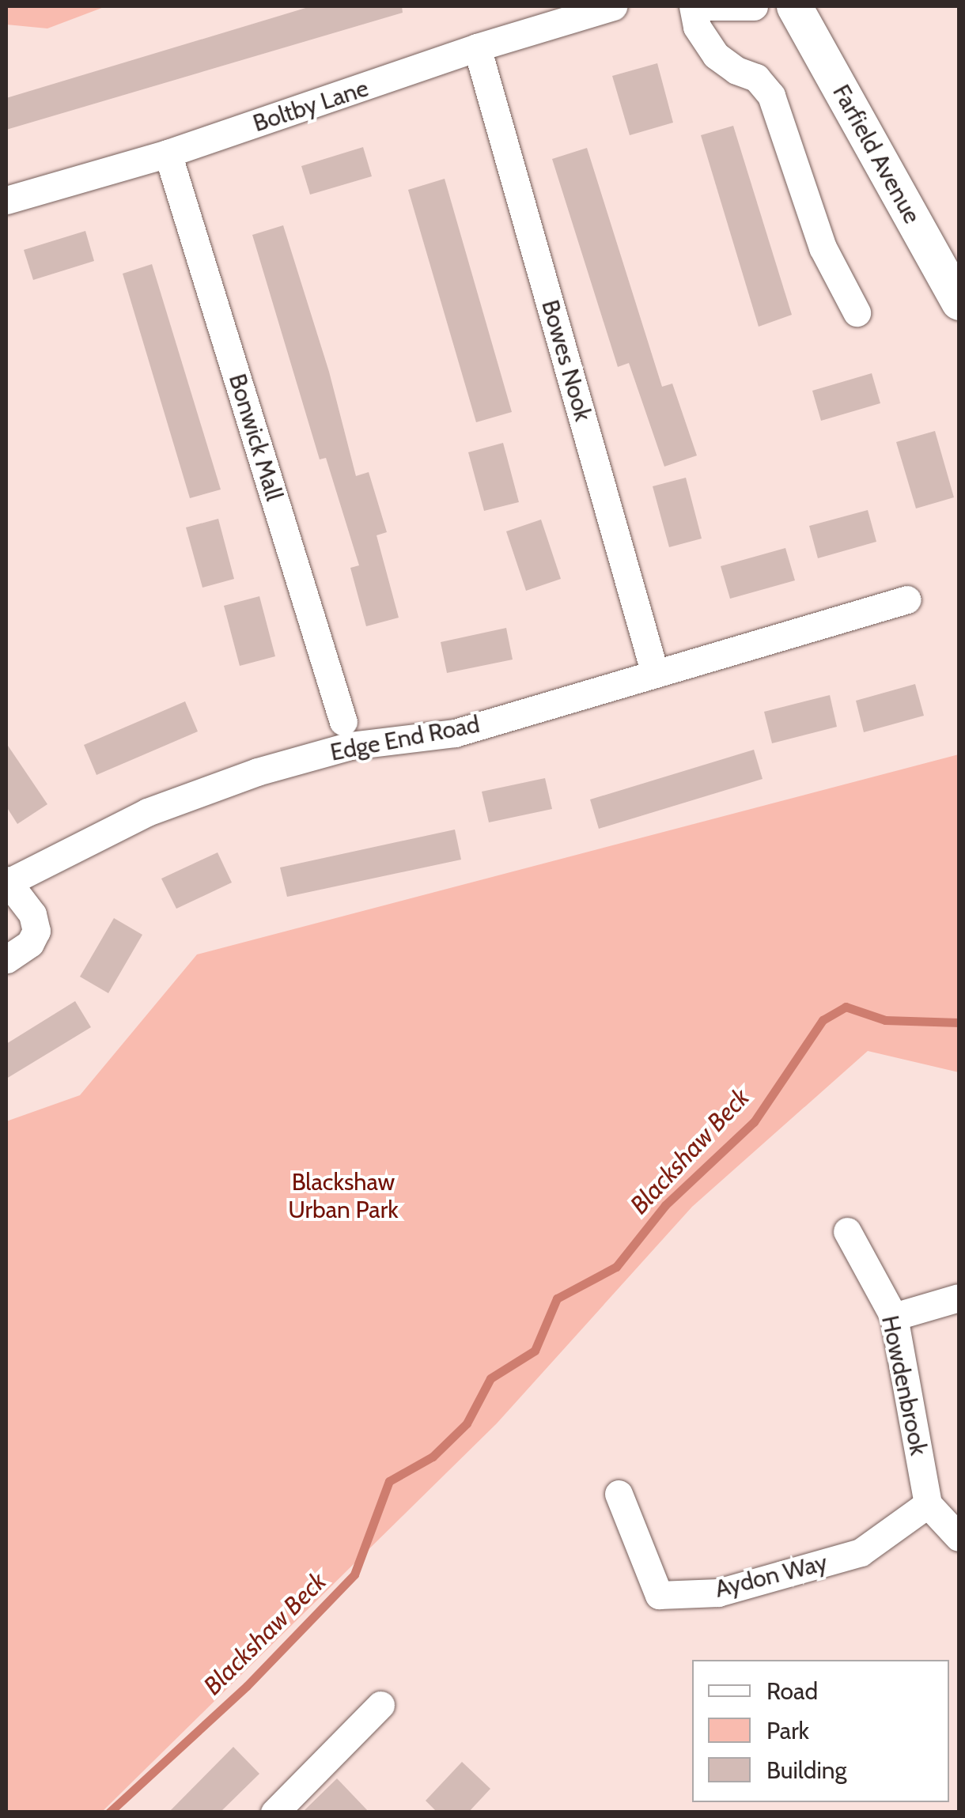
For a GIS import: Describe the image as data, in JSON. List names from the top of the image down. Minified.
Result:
{"streets":{"street":["Boltby Lane","Farfield Avenue","Bowes Nook","Bonwick Mall","Edge End Road","Howdenbrook","Aydon Way"]},"crossings":[["Boltby Lane","Bowes Nook"],["Boltby Lane","Bonwick Mall"],["Bowes Nook","Edge End Road"],["Howdenbrook","Aydon Way"]],"water":["Blackshaw Beck"],"parks":["Blackshaw Urban Park"],"legend":["Road","Park","Building"]}
